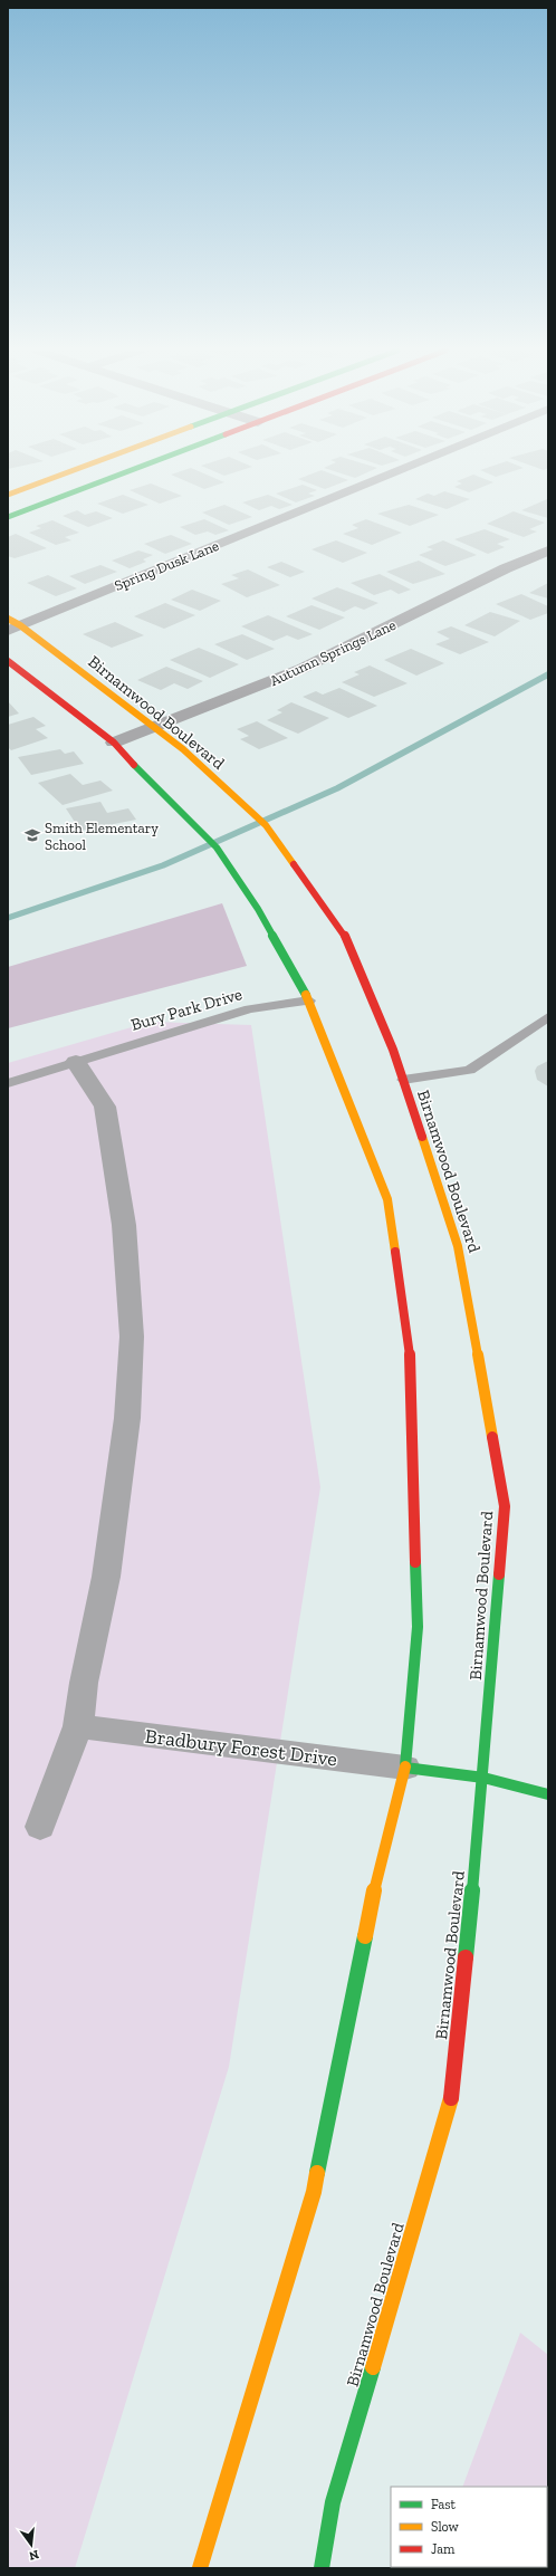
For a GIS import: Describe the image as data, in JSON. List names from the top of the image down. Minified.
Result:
{"streets":{"street":["Spring Dusk Lane","Autumn Springs Lane","Birnamwood Boulevard","Bradbury Forest Drive"],"lane":["Bury Park Drive"]},"crossings":[["Spring Dusk Lane","Birnamwood Boulevard"],["Autumn Springs Lane","Birnamwood Boulevard"]],"places":{"school or university":["Smith Elementary School"]},"legend":["Fast","Slow","Jam"],"north":"bottom"}
